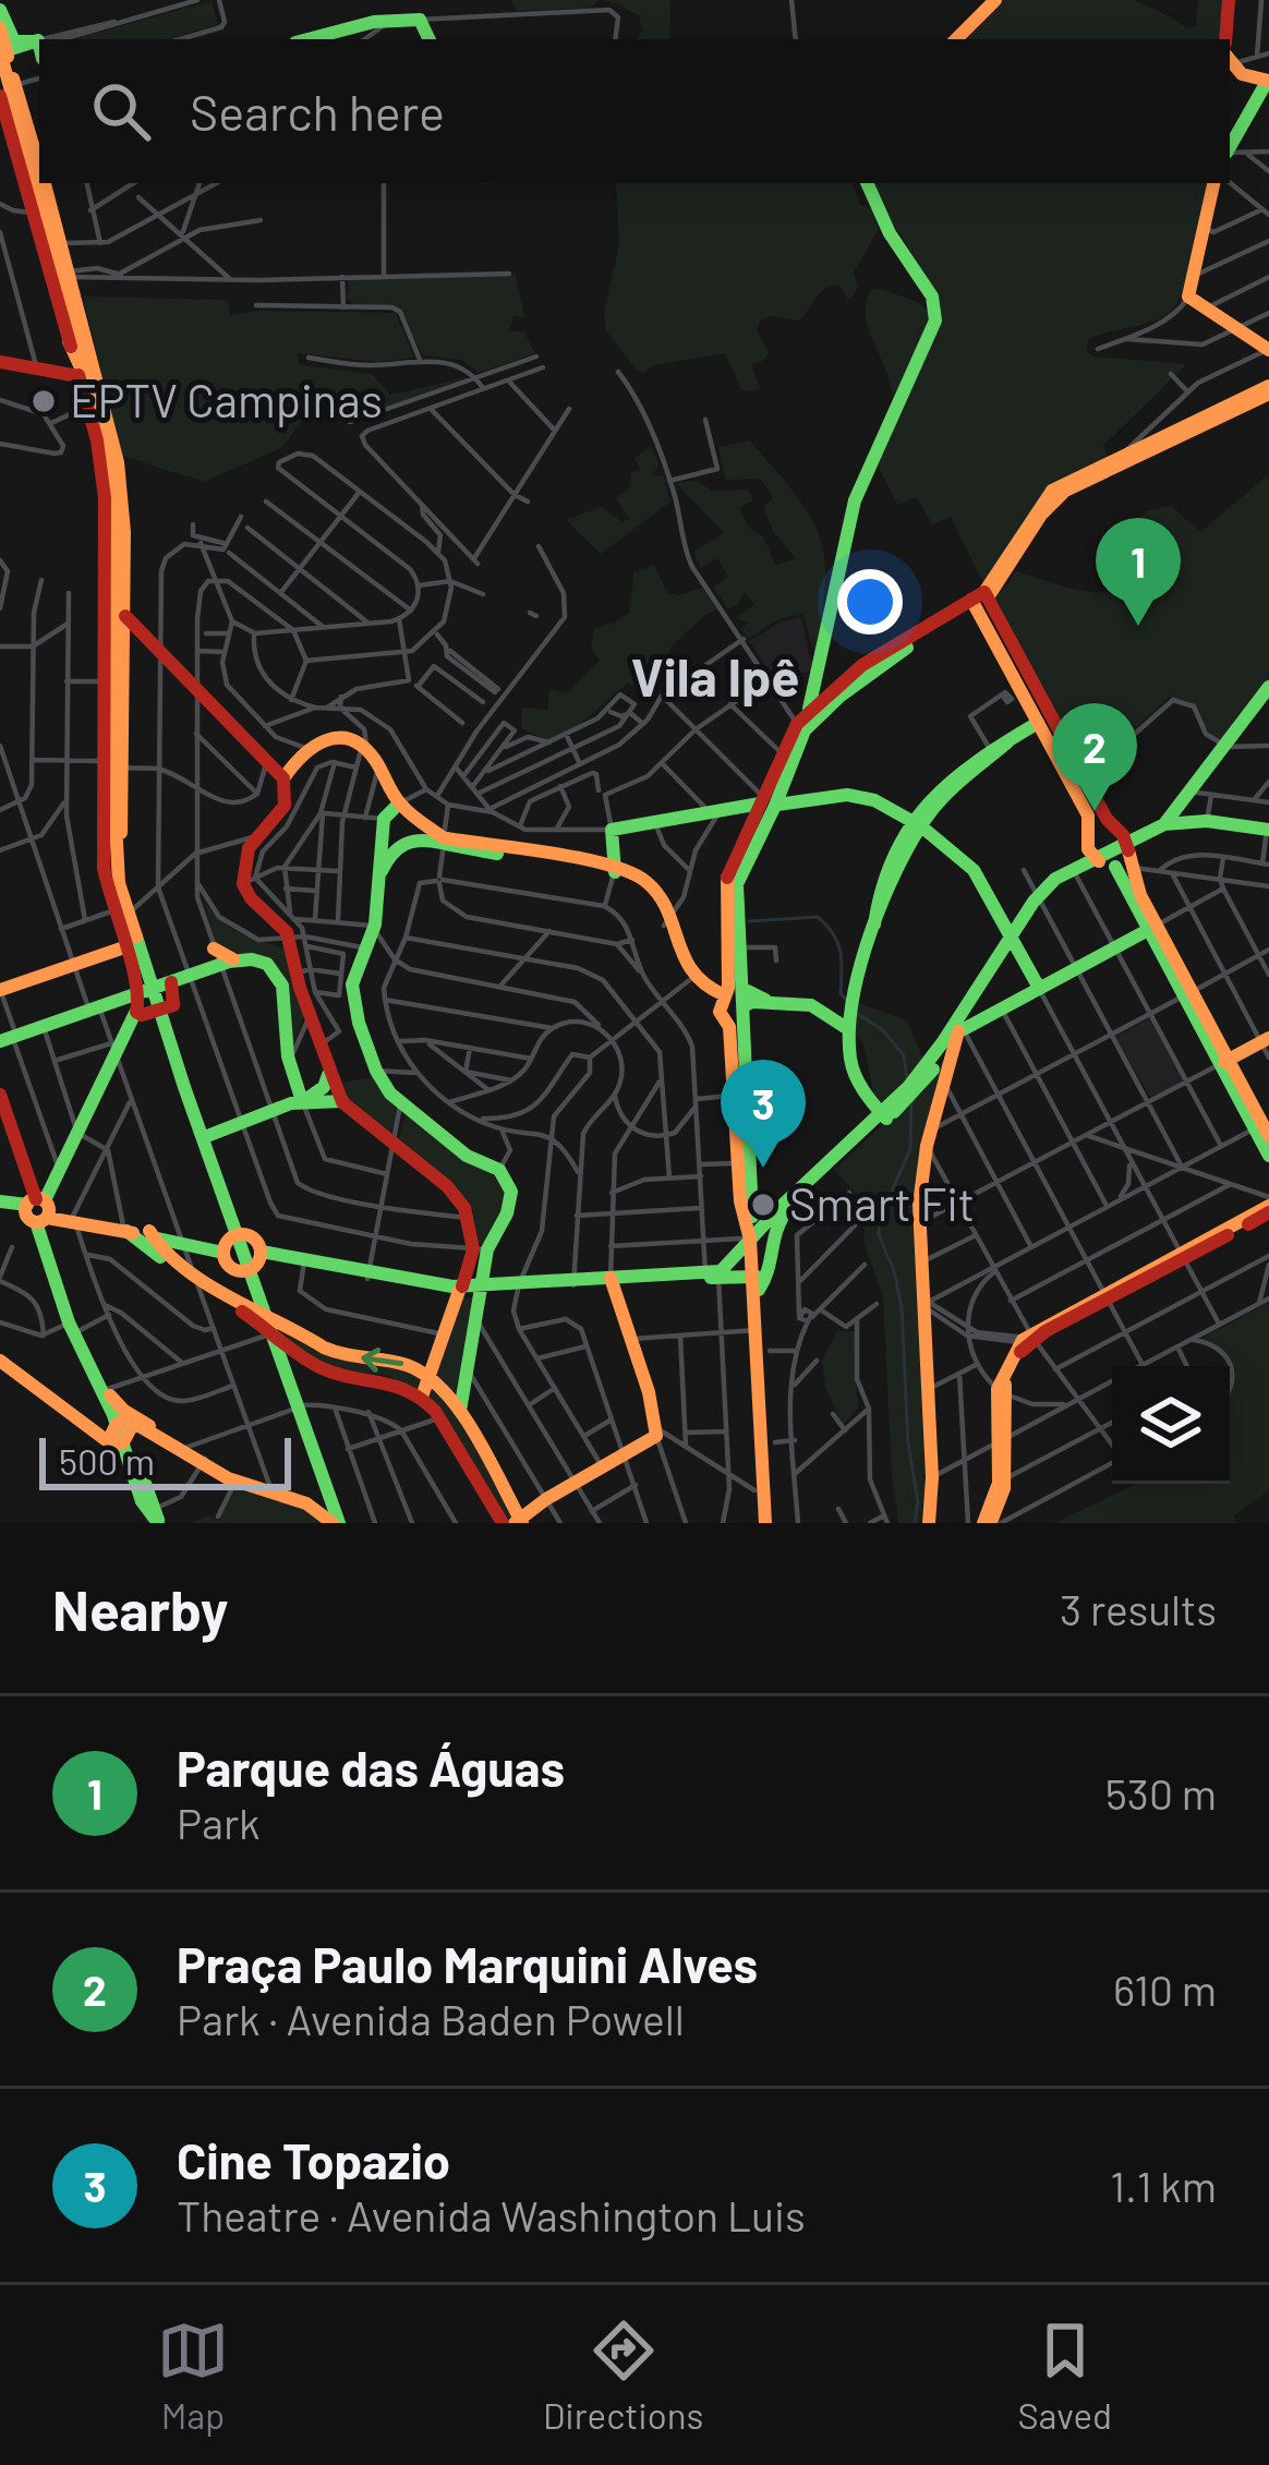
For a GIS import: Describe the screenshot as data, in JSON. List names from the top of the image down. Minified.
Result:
{"districts":["Vila Ipê"],"places":["EPTV Campinas","Smart Fit"],"scale_bar":"500 m","page":{"search":"Search here","pins":["1","2","3"],"scale":"500 m","heading":["Nearby","3 results"],"list":[{"mark":"1","name":"Parque das Águas","note":"Park","value":"530 m"},{"mark":"2","name":"Praça Paulo Marquini Alves","note":"Park · Avenida Baden Powell","value":"610 m"},{"mark":"3","name":"Cine Topazio","note":"Theatre · Avenida Washington Luis","value":"1.1 km"}],"nav":["Map","Directions","Saved"]}}
